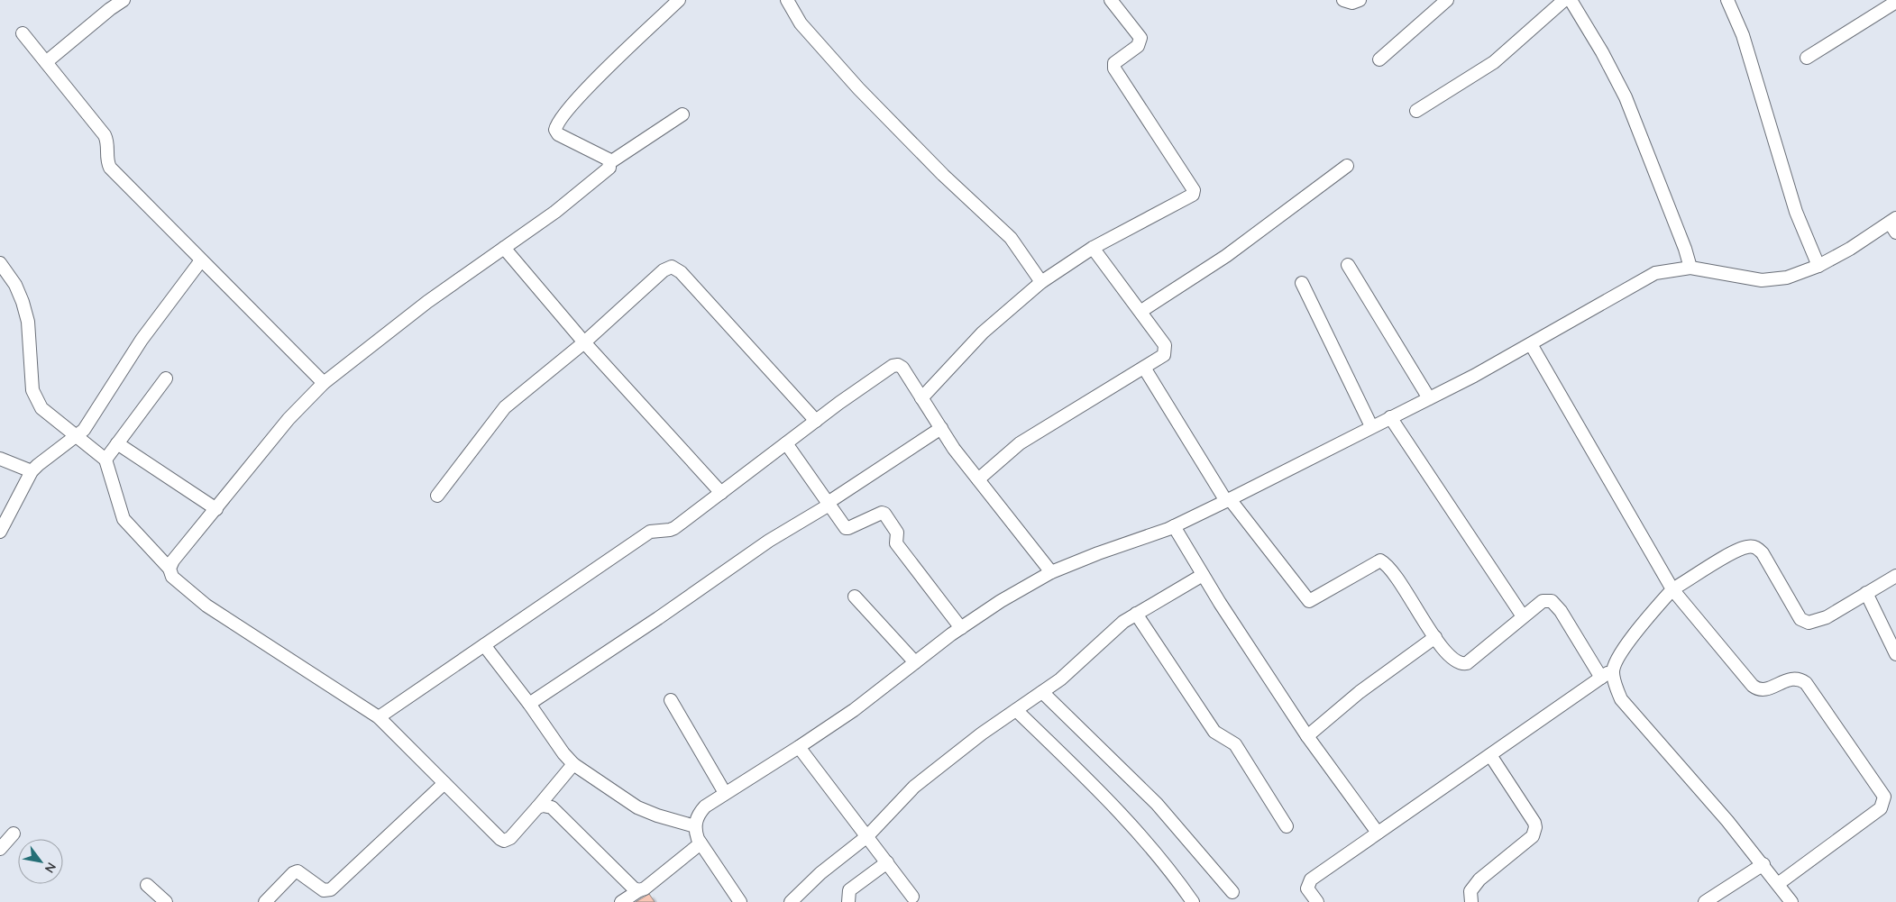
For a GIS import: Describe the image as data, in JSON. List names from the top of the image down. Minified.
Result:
{"north":"bottom right"}
